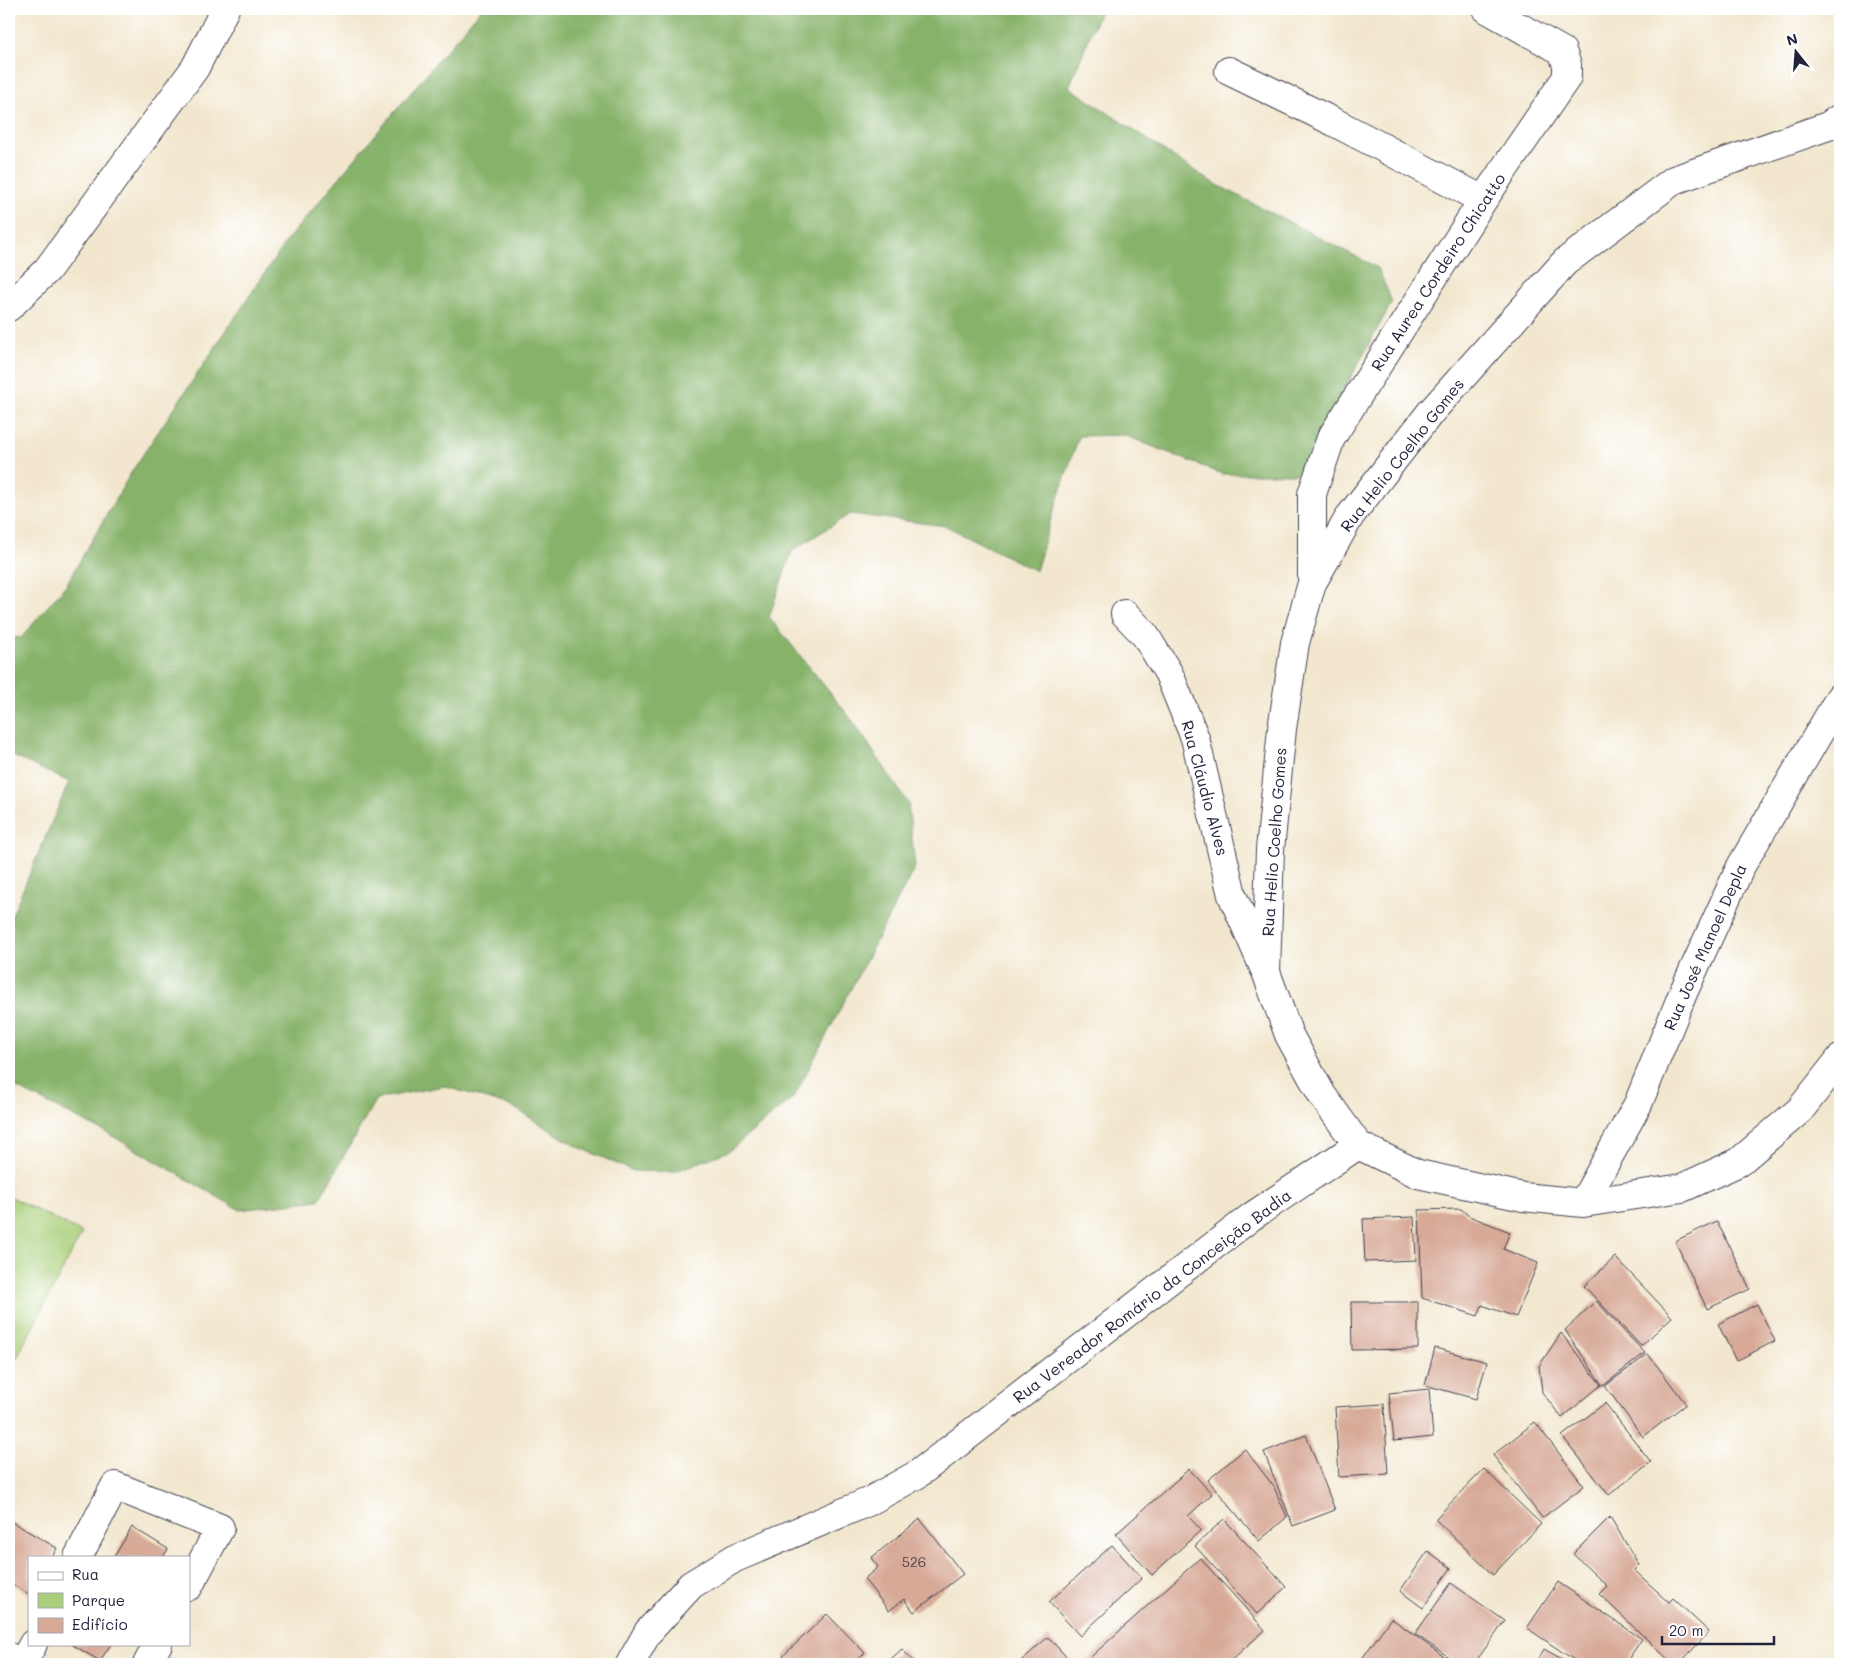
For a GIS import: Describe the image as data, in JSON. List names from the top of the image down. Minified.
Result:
{"streets":{"street":["Rua Aurea Cordeiro Chicatto","Rua Helio Coelho Gomes","Rua Cláudio Alves","Rua José Manoel Depla","Rua Vereador Romário da Conceição Badia"]},"crossings":[["Rua Aurea Cordeiro Chicatto","Rua Helio Coelho Gomes"],["Rua Helio Coelho Gomes","Rua Cláudio Alves"],["Rua Helio Coelho Gomes","Rua Vereador Romário da Conceição Badia"]],"house_numbers":["526"],"legend":["Rua","Parque","Edifício"],"scale_bar":"20 m","north":"top"}
